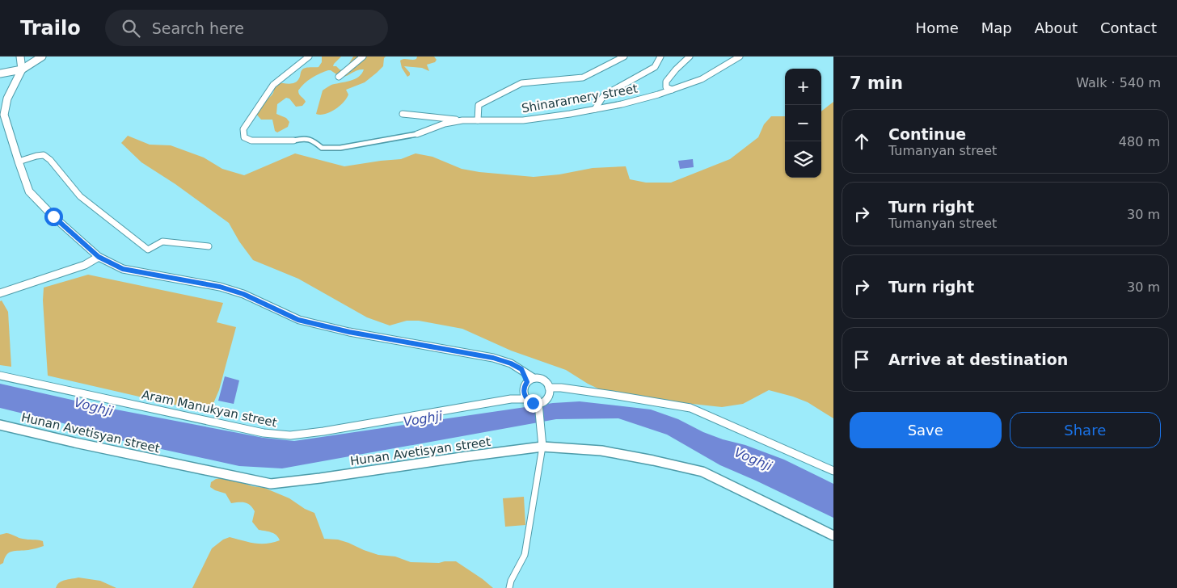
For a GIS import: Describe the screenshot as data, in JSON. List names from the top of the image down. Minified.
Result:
{"streets":{"highway":["Hunan Avetisyan street"],"street":["Shinararnery street","Aram Manukyan street"]},"water":["Voghji"],"page":{"header":"Trailo","search":"Search here","nav":["Home","Map","About","Contact"],"heading":["7 min","Walk · 540 m"],"map_buttons":["+","−"],"list":[["Continue","Tumanyan street","480 m"],["Turn right","Tumanyan street","30 m"],["Turn right","30 m"],"Arrive at destination"],"buttons":["Save","Share"]}}
